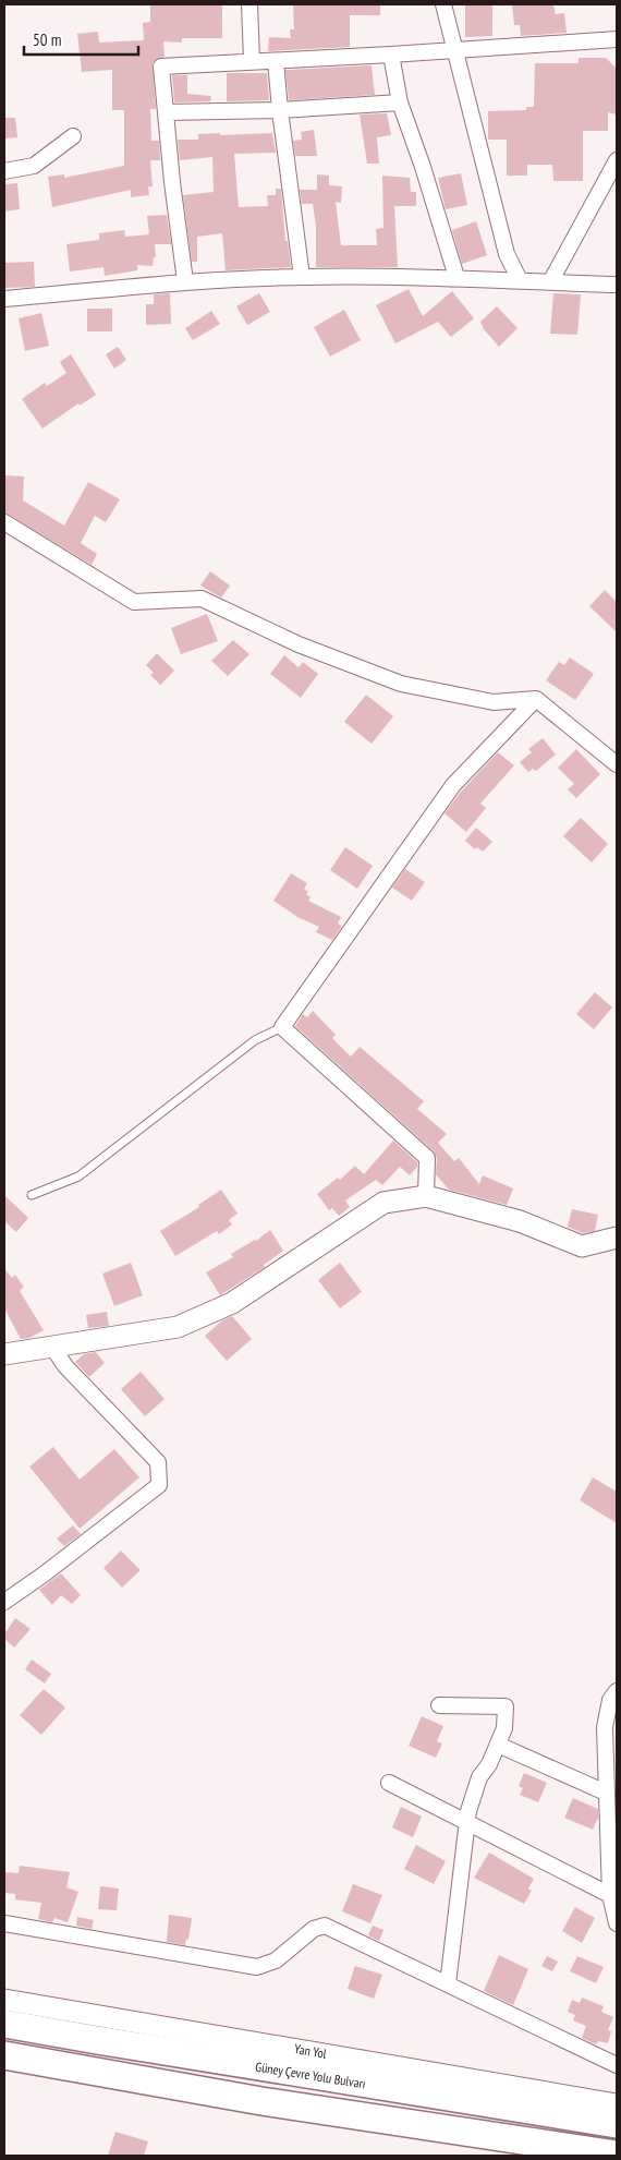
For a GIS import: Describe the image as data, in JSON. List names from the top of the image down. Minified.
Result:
{"streets":{"highway":["Güney Çevre Yolu Bulvarı"],"street":["Yan Yol"]},"scale_bar":"50 m"}
